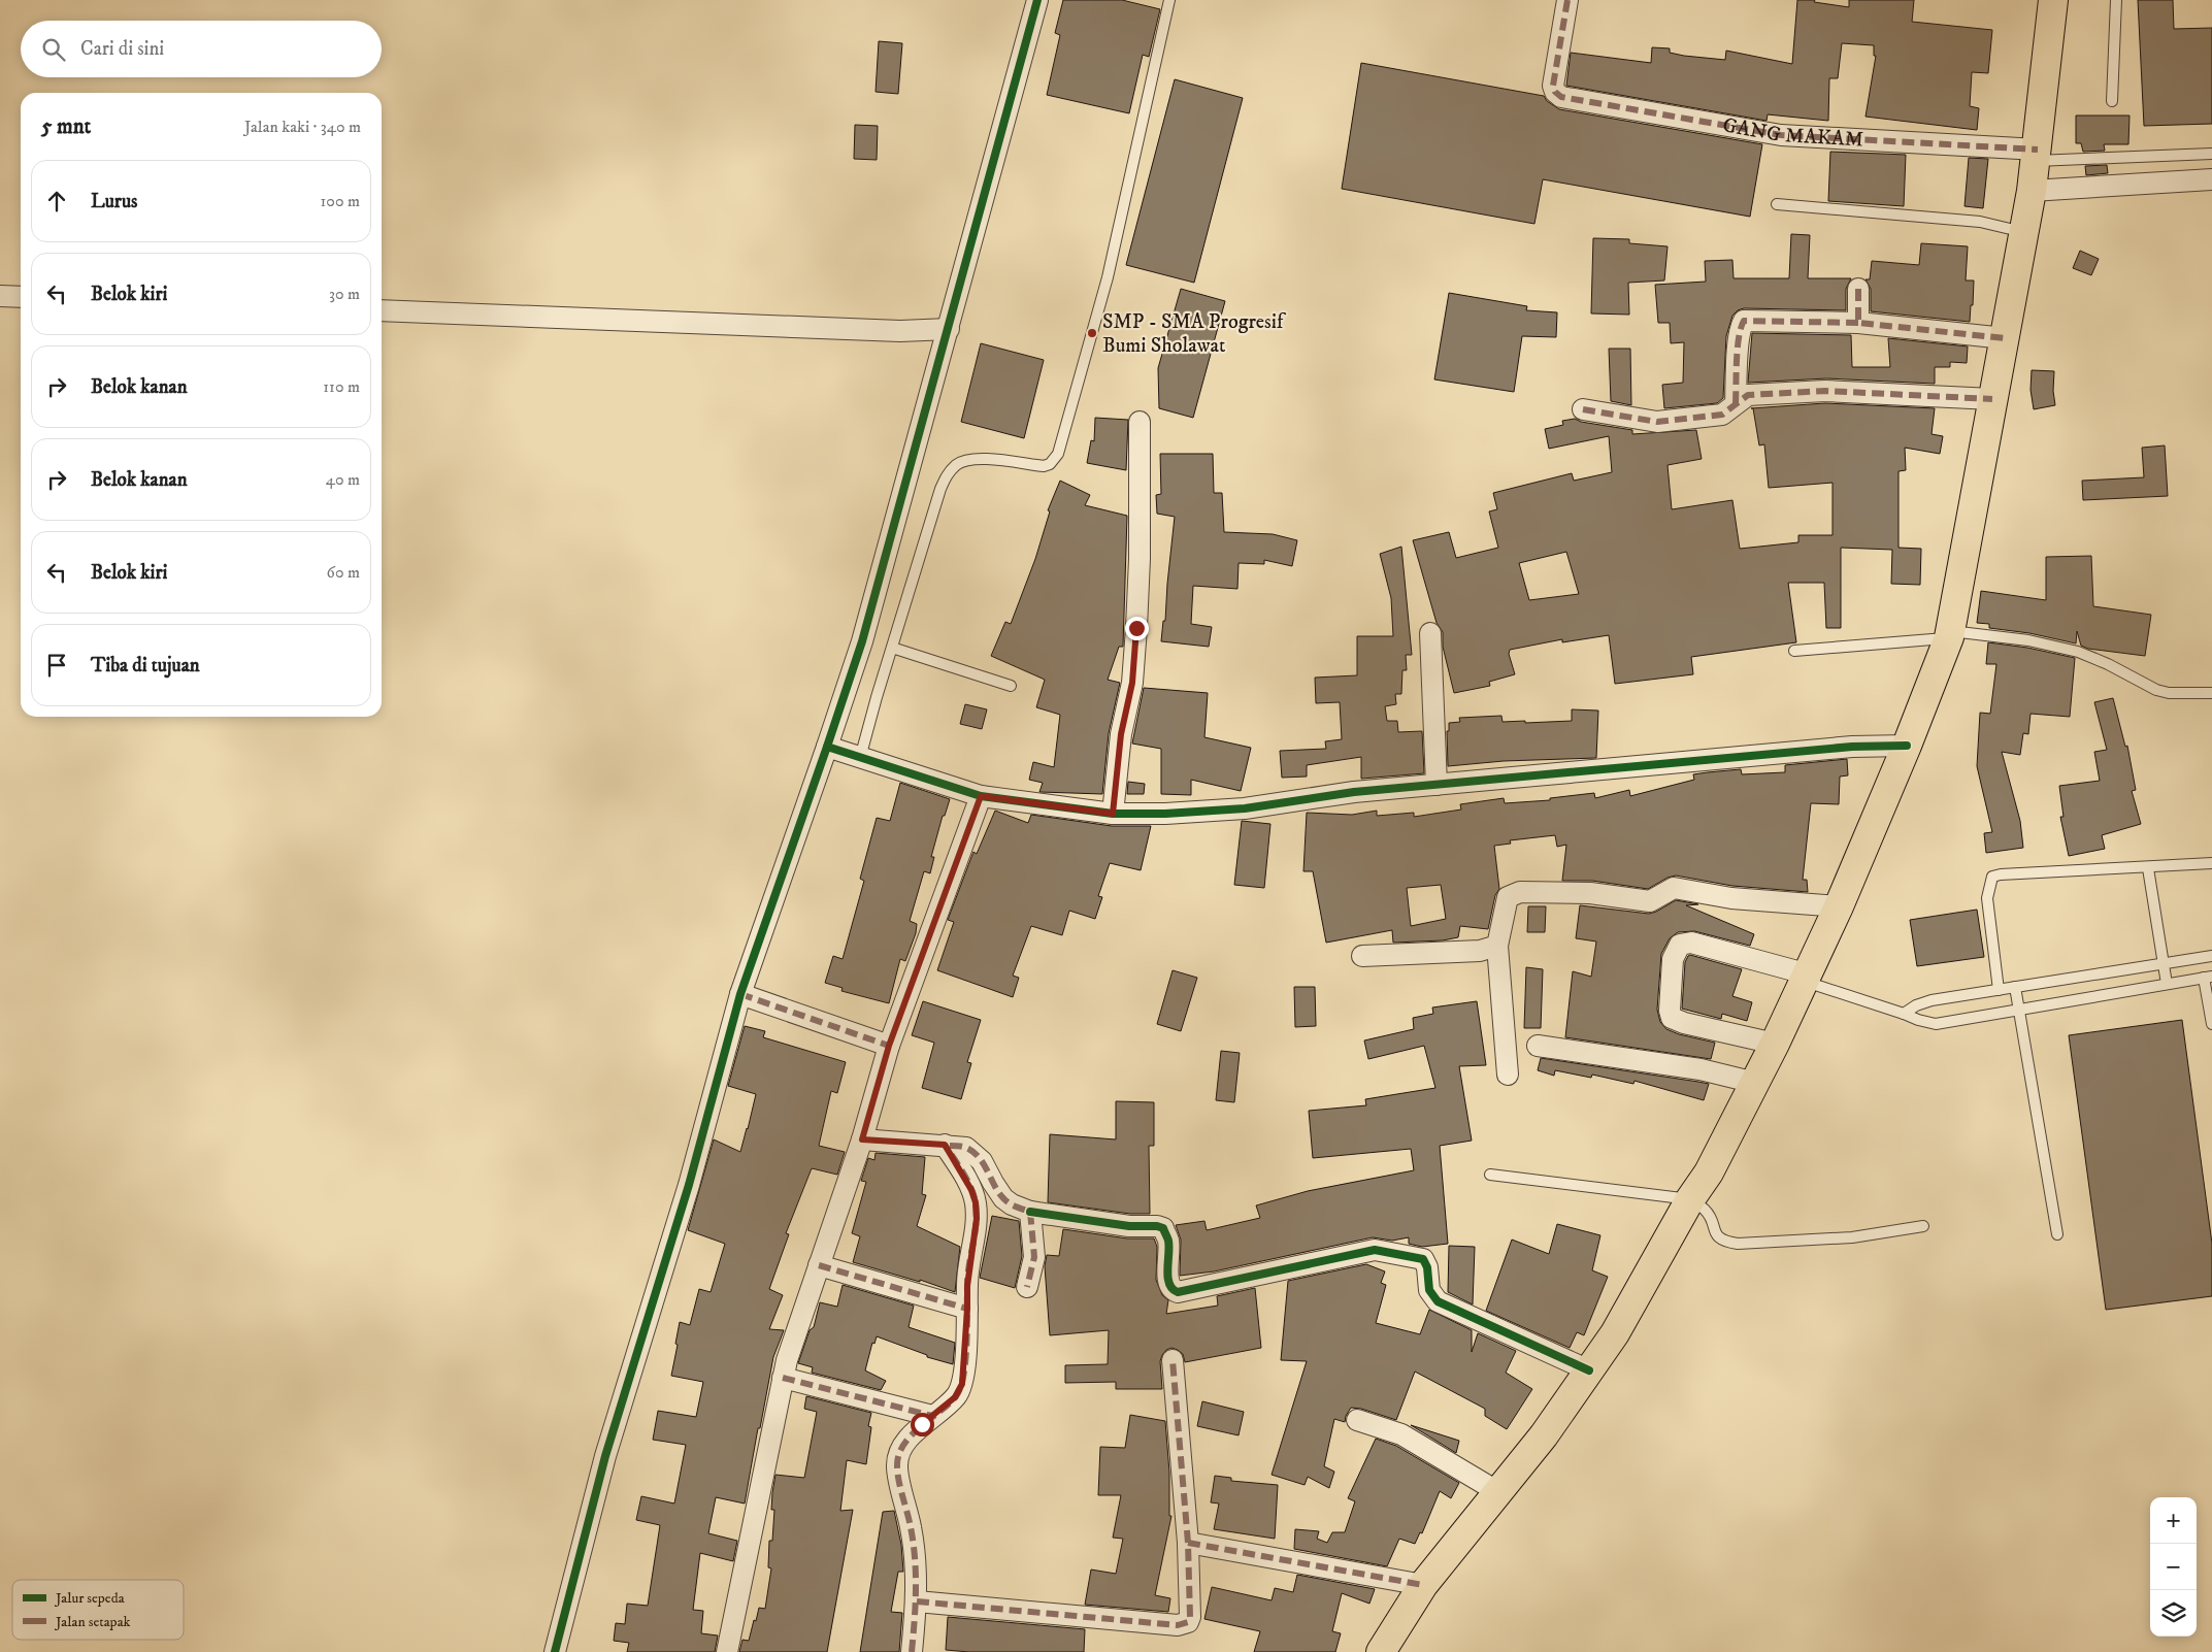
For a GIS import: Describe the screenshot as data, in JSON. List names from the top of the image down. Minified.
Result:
{"streets":{"street":["GANG MAKAM"]},"places":["SMP - SMA Progresif Bumi Sholawat"],"legend":["Jalur sepeda","Jalan setapak"],"page":{"search":"Cari di sini","heading":["5 mnt","Jalan kaki · 340 m"],"list":[["Lurus","100 m"],["Belok kiri","30 m"],["Belok kanan","110 m"],["Belok kanan","40 m"],["Belok kiri","60 m"],"Tiba di tujuan"],"map_buttons":["+","−"]}}
